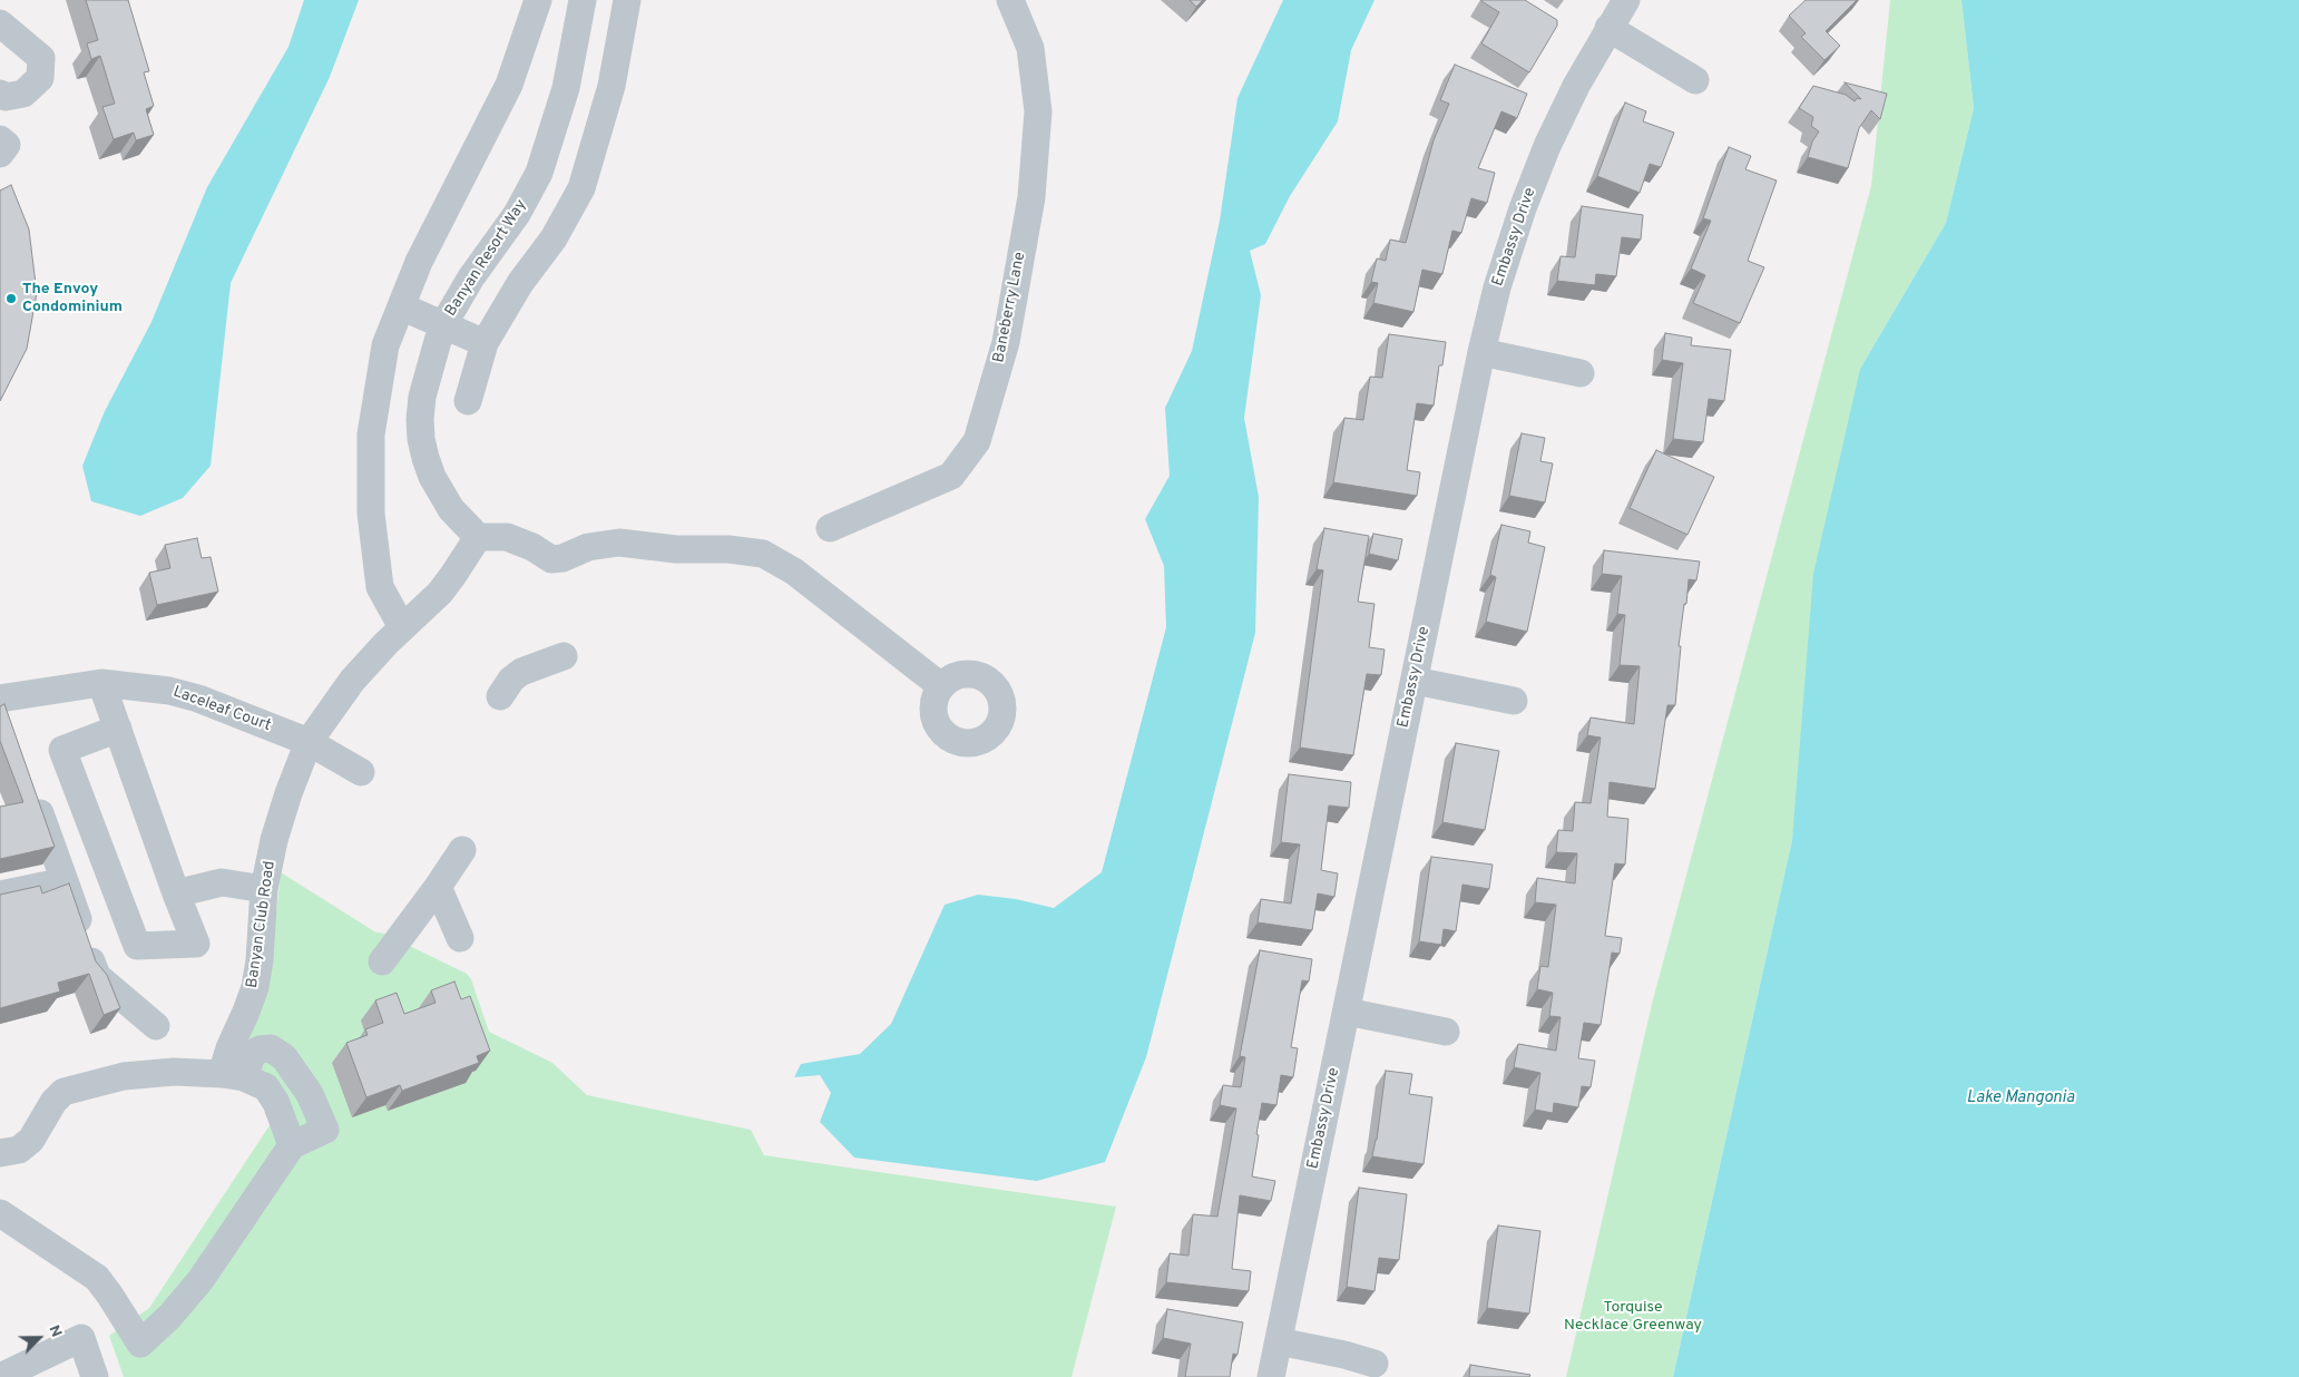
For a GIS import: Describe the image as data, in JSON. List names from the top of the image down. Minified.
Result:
{"streets":{"street":["Embassy Drive","Banyan Resort Way","Baneberry Lane","Laceleaf Court","Banyan Club Road"]},"crossings":[["Banyan Resort Way","Banyan Club Road"],["Laceleaf Court","Banyan Club Road"]],"water":["Lake Mangonia"],"parks":["Torquise Necklace Greenway"],"places":["The Envoy Condominium"],"north":"top right"}
